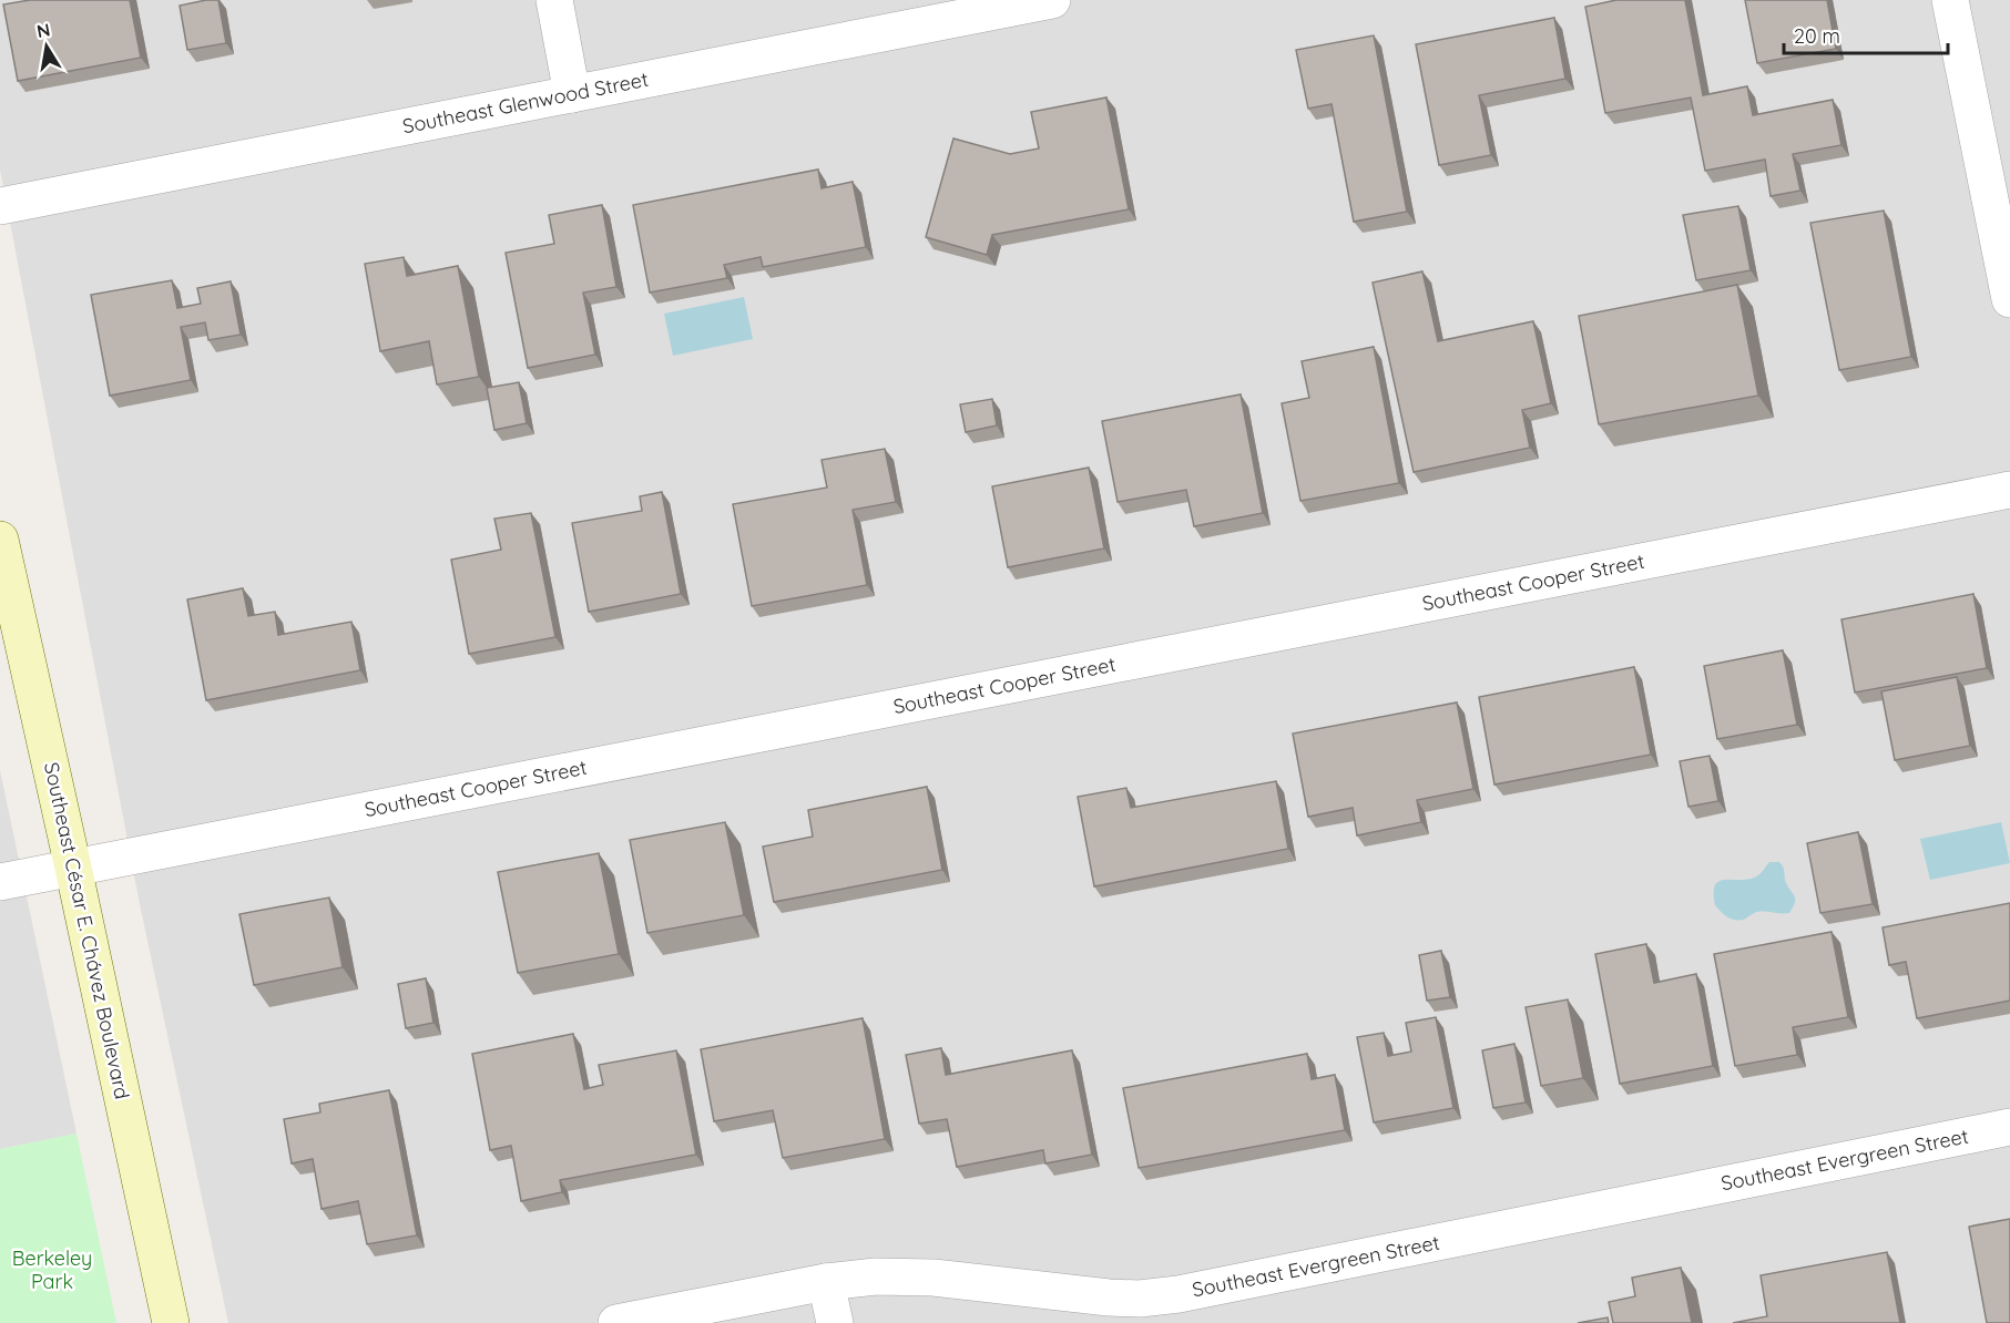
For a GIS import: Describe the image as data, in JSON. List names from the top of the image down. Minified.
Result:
{"streets":{"street":["Southeast Glenwood Street","Southeast Cooper Street","Southeast César E. Chávez Boulevard","Southeast Evergreen Street"]},"crossings":[["Southeast Cooper Street","Southeast César E. Chávez Boulevard"]],"parks":["Berkeley Park"],"scale_bar":"20 m","north":"top"}
